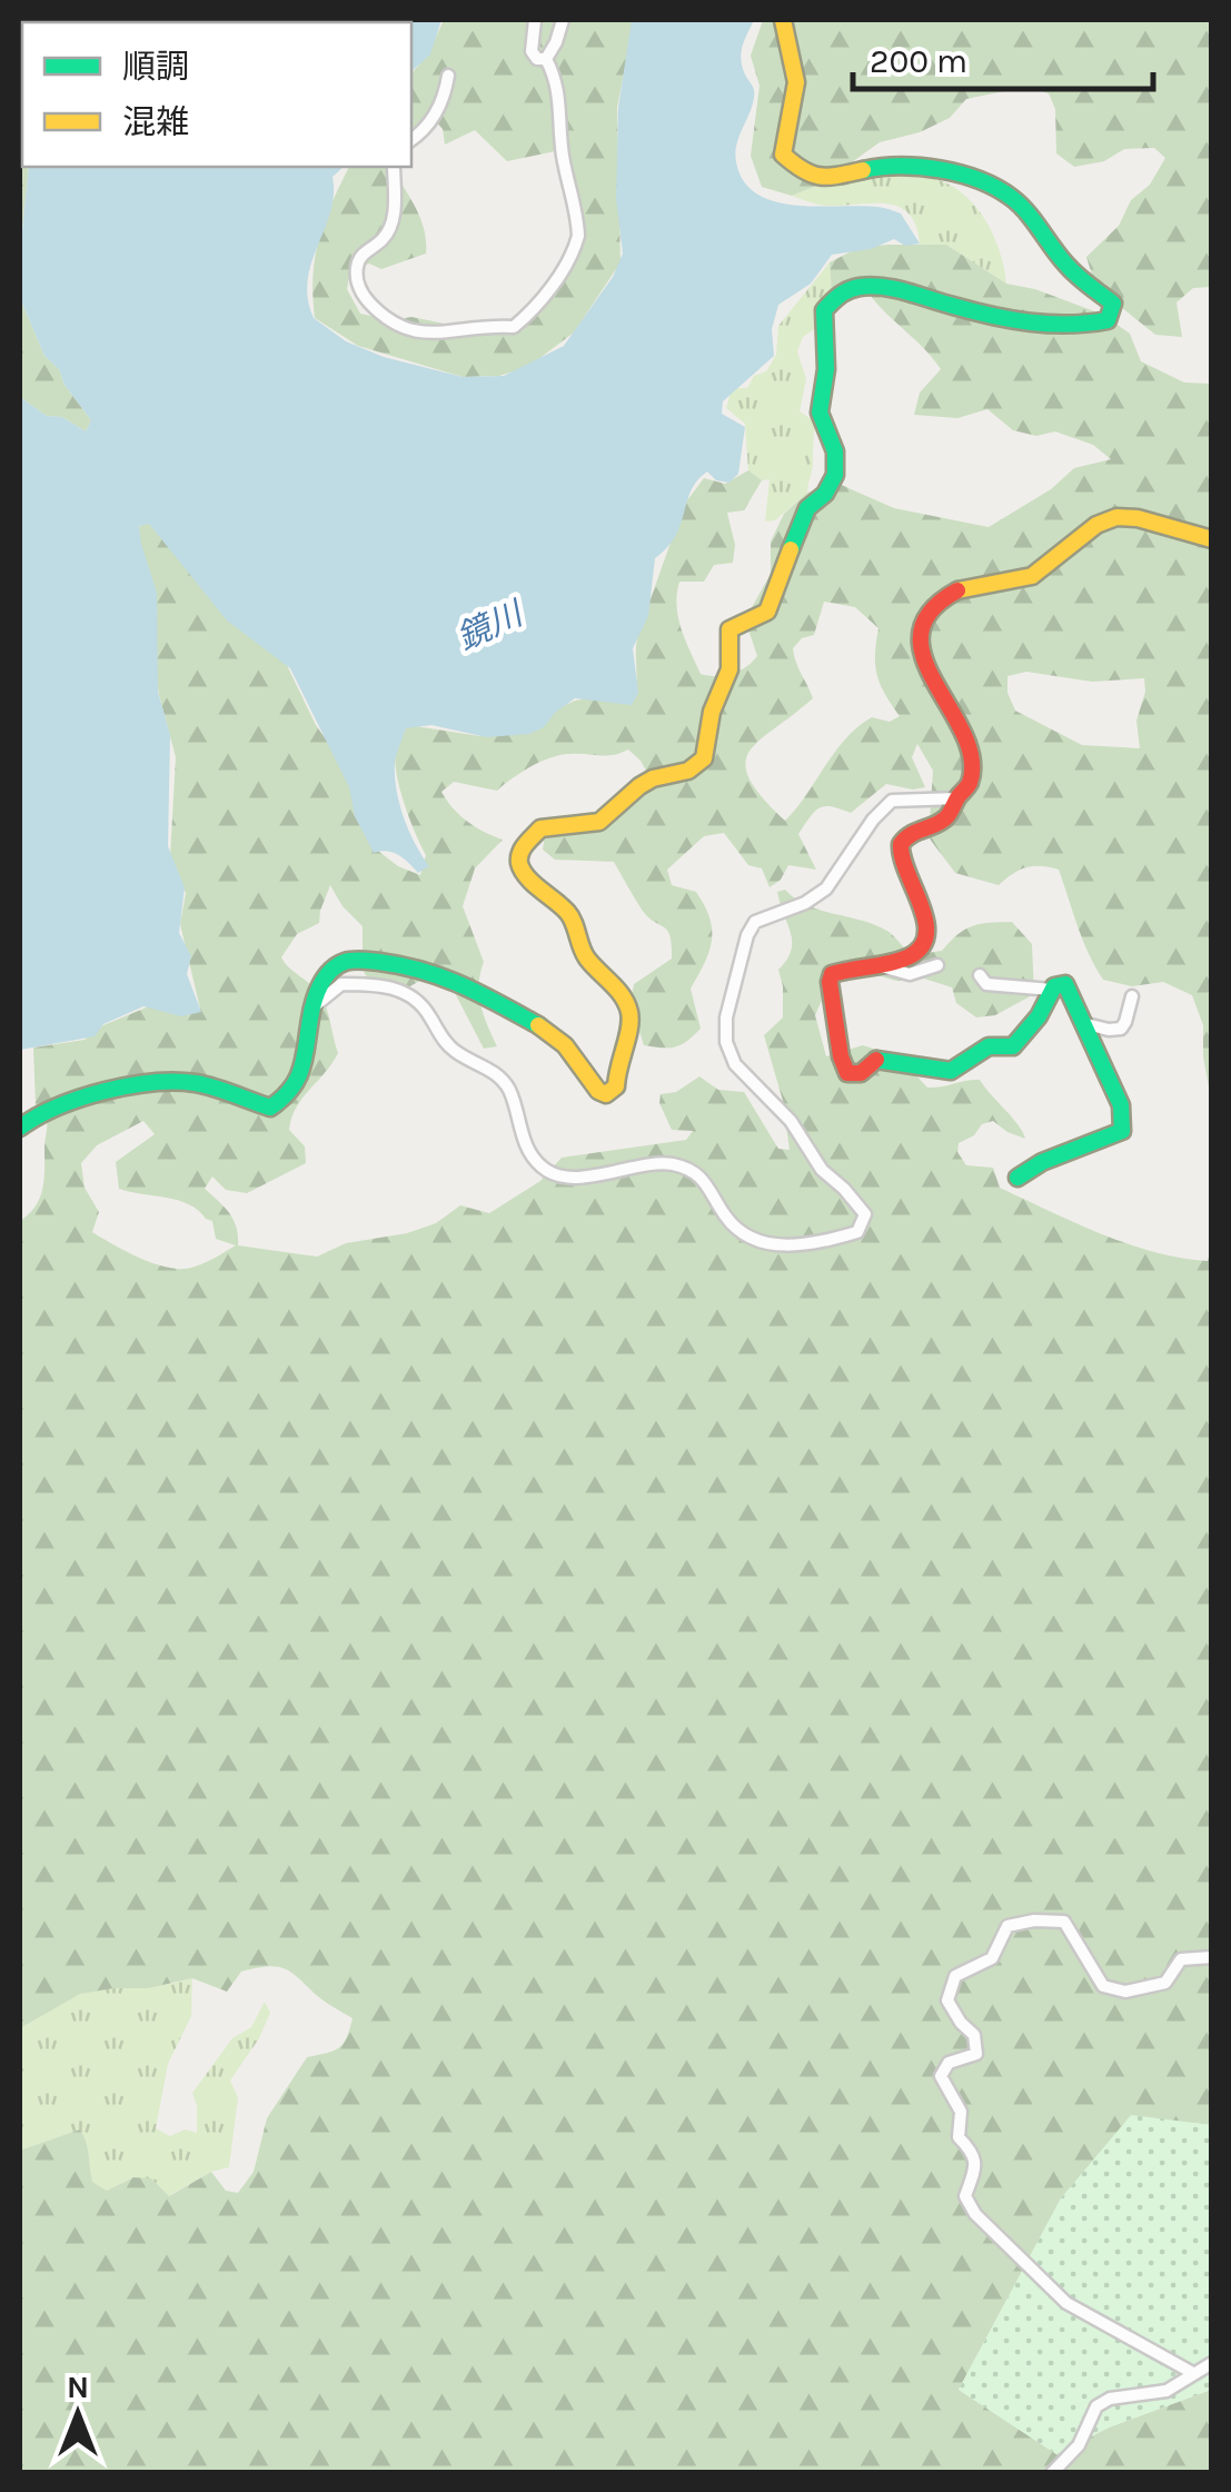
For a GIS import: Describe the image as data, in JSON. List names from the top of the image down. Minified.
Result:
{"water":["鏡川"],"legend":["順調","混雑"],"scale_bar":"200 m","north":"top"}
